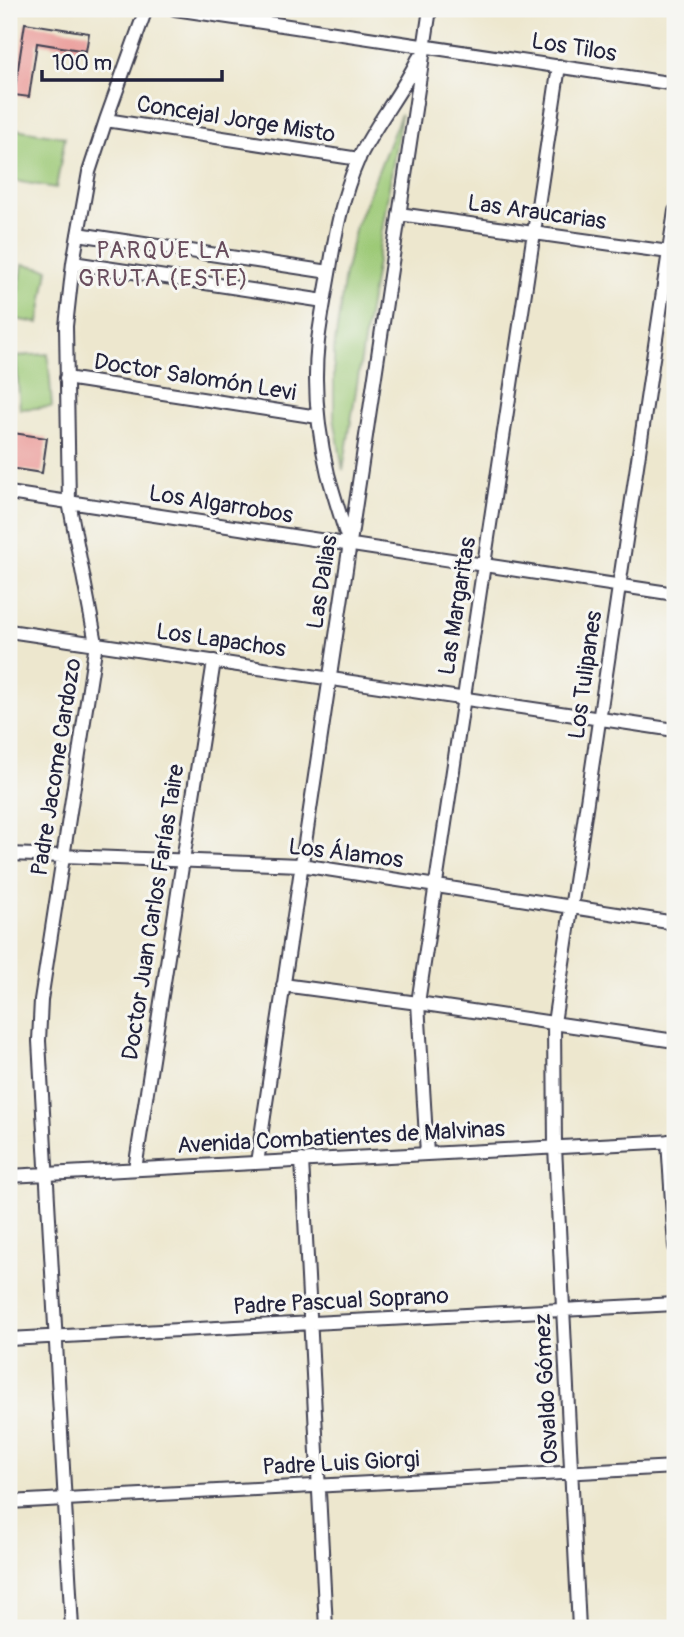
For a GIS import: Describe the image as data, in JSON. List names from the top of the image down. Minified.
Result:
{"streets":{"street":["Los Tilos","Concejal Jorge Misto","Las Araucarias","Doctor Salomón Levi","Los Algarrobos","Las Dalias","Las Margaritas","Los Lapachos","Los Tulipanes","Padre Jacome Cardozo","Los Álamos","Doctor Juan Carlos Farías Taire","Avenida Combatientes de Malvinas","Padre Pascual Soprano","Osvaldo Gómez","Padre Luis Giorgi"]},"crossings":[["Los Tilos","Las Dalias"],["Los Tilos","Las Margaritas"],["Concejal Jorge Misto","Padre Jacome Cardozo"],["Las Araucarias","Las Dalias"],["Las Araucarias","Las Margaritas"],["Las Araucarias","Los Tulipanes"],["Doctor Salomón Levi","Padre Jacome Cardozo"],["Los Algarrobos","Las Dalias"],["Los Algarrobos","Las Margaritas"],["Los Algarrobos","Los Tulipanes"],["Los Algarrobos","Padre Jacome Cardozo"],["Las Dalias","Los Lapachos"],["Las Dalias","Los Álamos"],["Las Dalias","Avenida Combatientes de Malvinas"],["Las Margaritas","Los Lapachos"],["Las Margaritas","Los Álamos"],["Las Margaritas","Avenida Combatientes de Malvinas"],["Los Lapachos","Los Tulipanes"],["Los Lapachos","Padre Jacome Cardozo"],["Los Lapachos","Doctor Juan Carlos Farías Taire"],["Los Tulipanes","Los Álamos"],["Los Tulipanes","Avenida Combatientes de Malvinas"],["Los Tulipanes","Osvaldo Gómez"],["Padre Jacome Cardozo","Los Álamos"],["Padre Jacome Cardozo","Avenida Combatientes de Malvinas"],["Padre Jacome Cardozo","Padre Pascual Soprano"],["Padre Jacome Cardozo","Padre Luis Giorgi"],["Los Álamos","Doctor Juan Carlos Farías Taire"],["Doctor Juan Carlos Farías Taire","Avenida Combatientes de Malvinas"],["Avenida Combatientes de Malvinas","Osvaldo Gómez"],["Padre Pascual Soprano","Osvaldo Gómez"],["Osvaldo Gómez","Padre Luis Giorgi"]],"districts":["PARQUE LA GRUTA (ESTE)"],"scale_bar":"100 m"}
